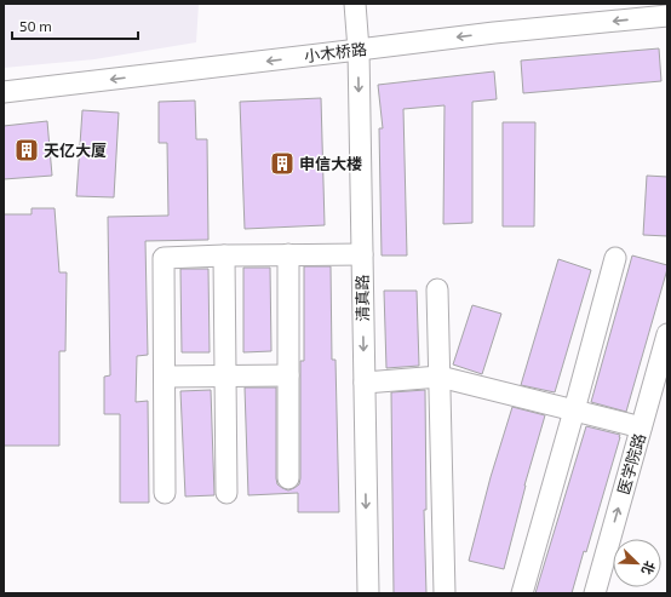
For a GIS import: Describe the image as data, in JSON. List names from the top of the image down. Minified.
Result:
{"streets":{"street":["小木桥路","清真路","医学院路"]},"crossings":[["小木桥路","清真路"]],"one_way":["小木桥路"],"places":{"building":["天亿大厦","申信大楼"]},"scale_bar":"50 m","north":"bottom right"}
